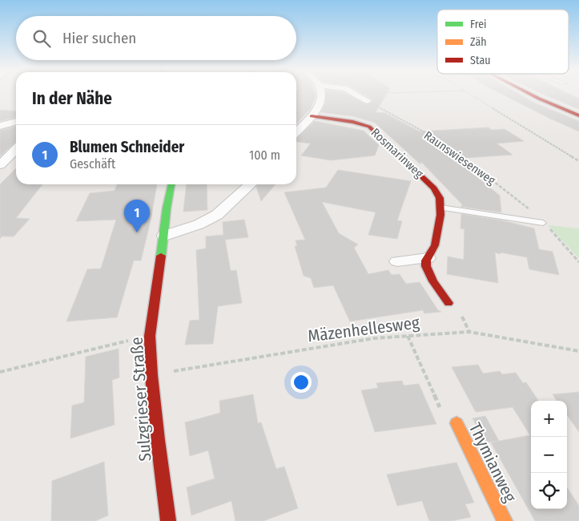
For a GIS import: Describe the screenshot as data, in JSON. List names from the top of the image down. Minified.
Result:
{"streets":{"street":["Rosmarinweg","Sulzgrieser Straße","Thymianweg"],"path":["Raunswiesenweg","Mäzenhellesweg"]},"crossings":[["Mäzenhellesweg","Sulzgrieser Straße"],["Mäzenhellesweg","Thymianweg"]],"legend":["Frei","Zäh","Stau"],"page":{"search":"Hier suchen","heading":"In der Nähe","list":[{"mark":"1","name":"Blumen Schneider","note":"Geschäft","value":"100 m"}],"pins":"1","map_buttons":["+","−"]}}
